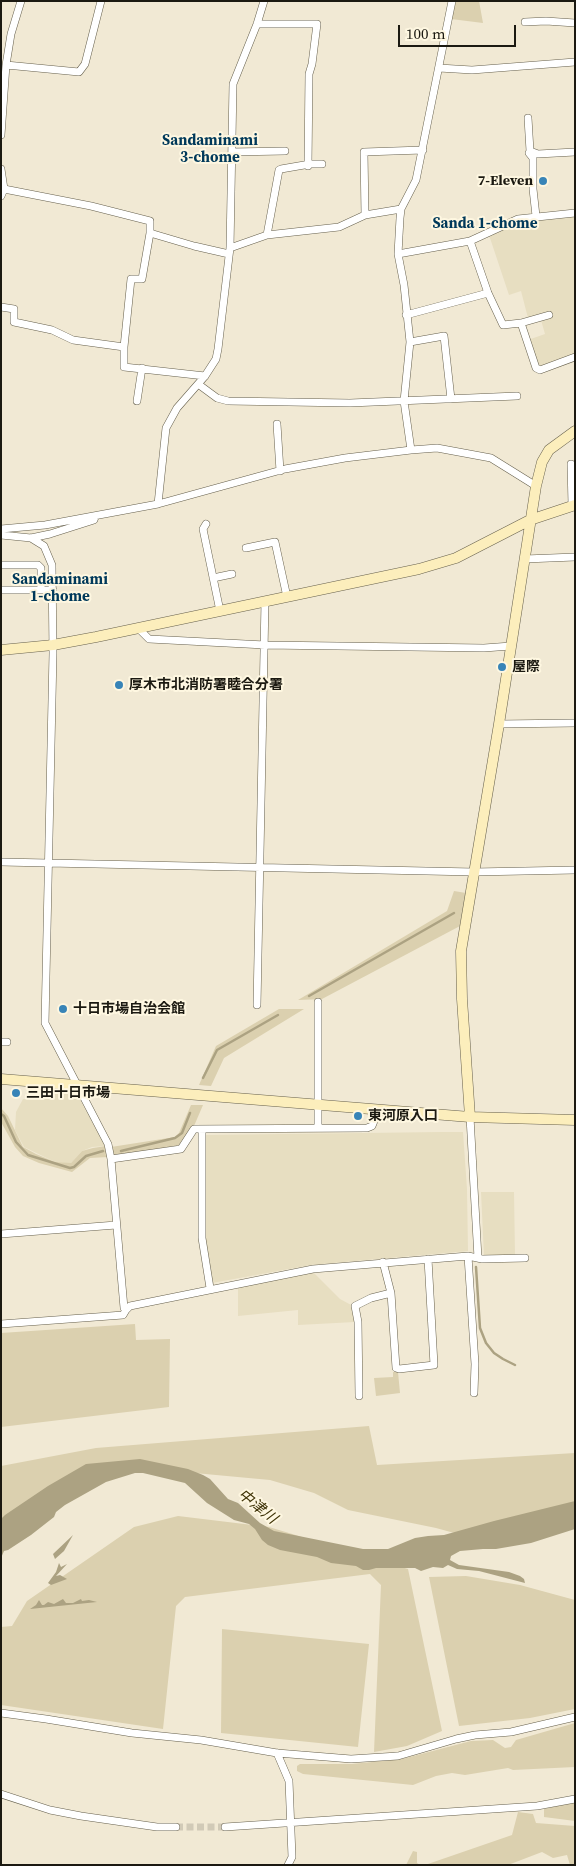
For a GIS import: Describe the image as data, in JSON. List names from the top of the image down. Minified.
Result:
{"districts":["Sandaminami 3-chome","Sanda 1-chome","Sandaminami 1-chome"],"water":["中津川"],"places":["7-Eleven","屋際","厚木市北消防署睦合分署","十日市場自治会館","三田十日市場","東河原入口"],"scale_bar":"100 m"}
